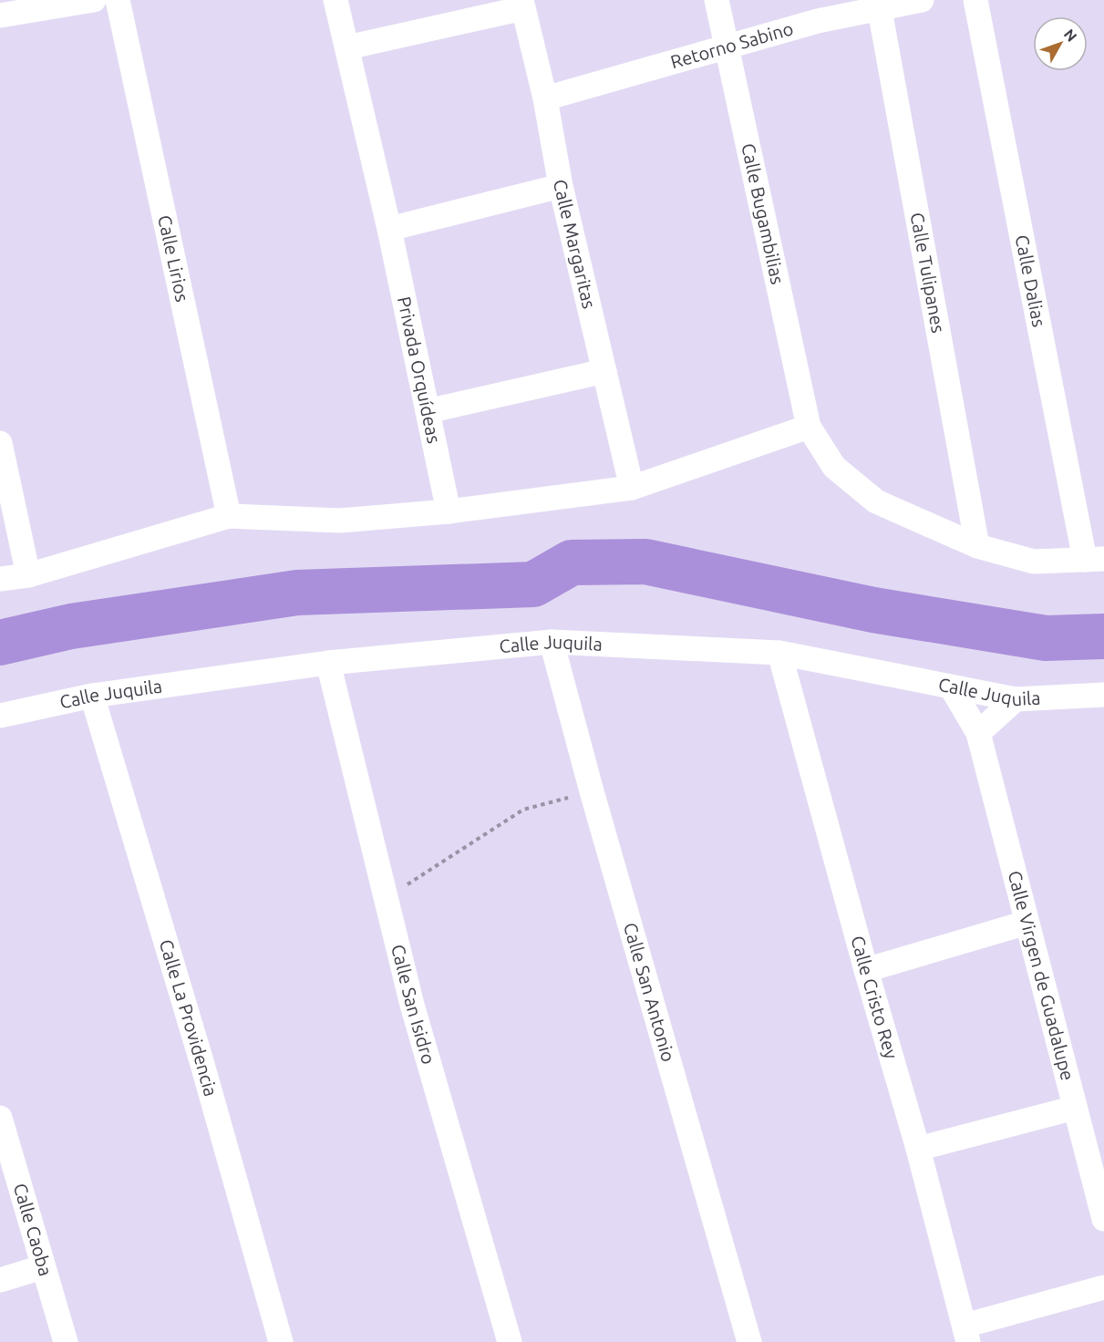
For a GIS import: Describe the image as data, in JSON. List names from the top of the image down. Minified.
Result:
{"streets":{"street":["Retorno Sabino","Calle Bugambilias","Calle Margaritas","Calle Lirios","Calle Tulipanes","Calle Dalias","Privada Orquídeas","Calle Juquila","Calle Virgen de Guadalupe","Calle San Antonio","Calle Cristo Rey","Calle San Isidro","Calle La Providencia","Calle Caoba"]},"crossings":[["Retorno Sabino","Calle Bugambilias"],["Retorno Sabino","Calle Margaritas"],["Retorno Sabino","Calle Tulipanes"],["Calle Juquila","Calle Virgen de Guadalupe"],["Calle Juquila","Calle San Antonio"],["Calle Juquila","Calle Cristo Rey"],["Calle Juquila","Calle San Isidro"],["Calle Juquila","Calle La Providencia"]],"north":"top right"}
